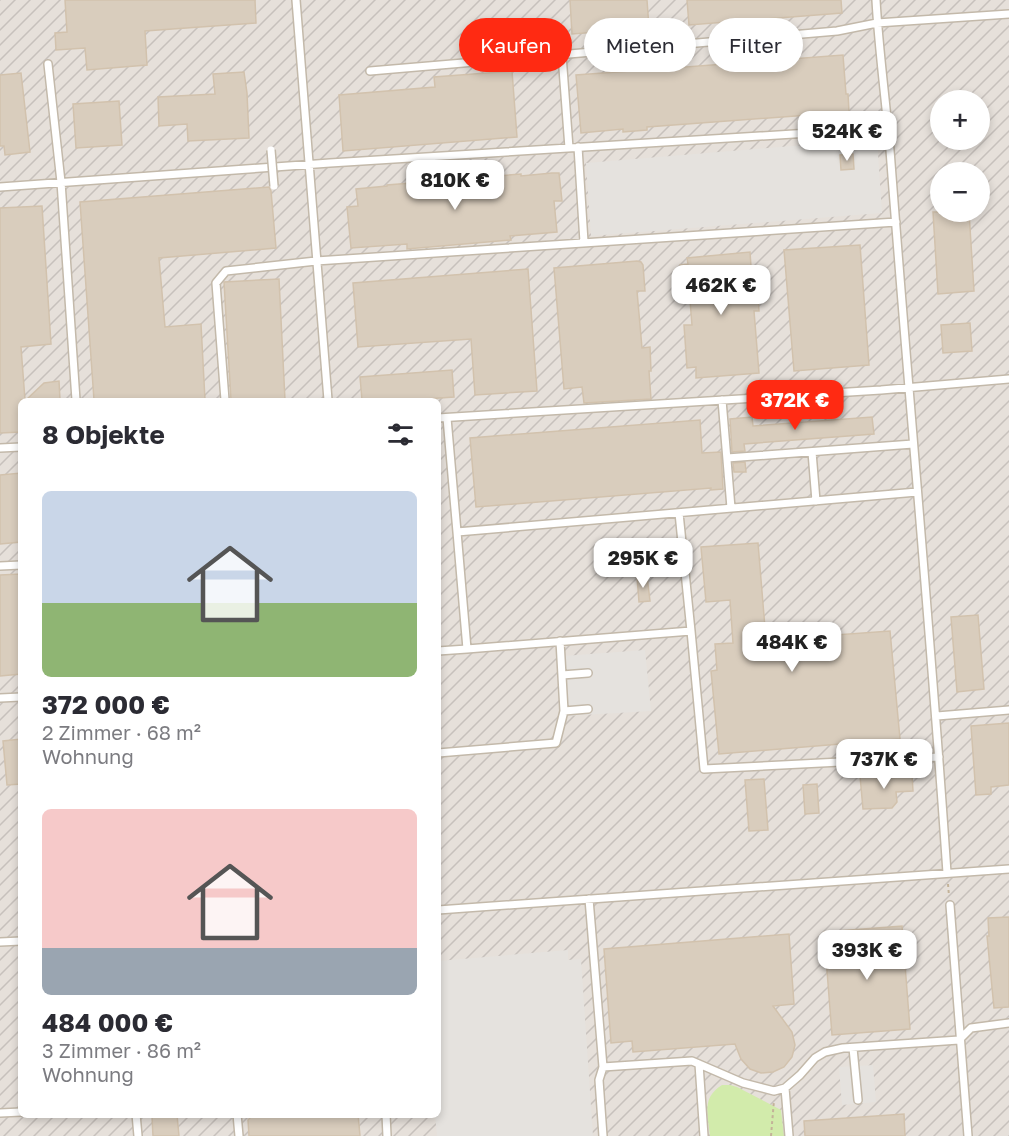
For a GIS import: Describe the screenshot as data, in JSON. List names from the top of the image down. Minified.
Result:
{"page":{"chip":["Kaufen","Mieten","Filter"],"map_buttons":["+","−"],"price":["524K €","810K €","462K €","372K €","295K €","484K €","737K €","393K €"],"heading":"8 Objekte","list":[{"name":"372 000 €","note":"2 Zimmer · 68 m² · Wohnung"},{"name":"484 000 €","note":"3 Zimmer · 86 m² · Wohnung"}]}}
